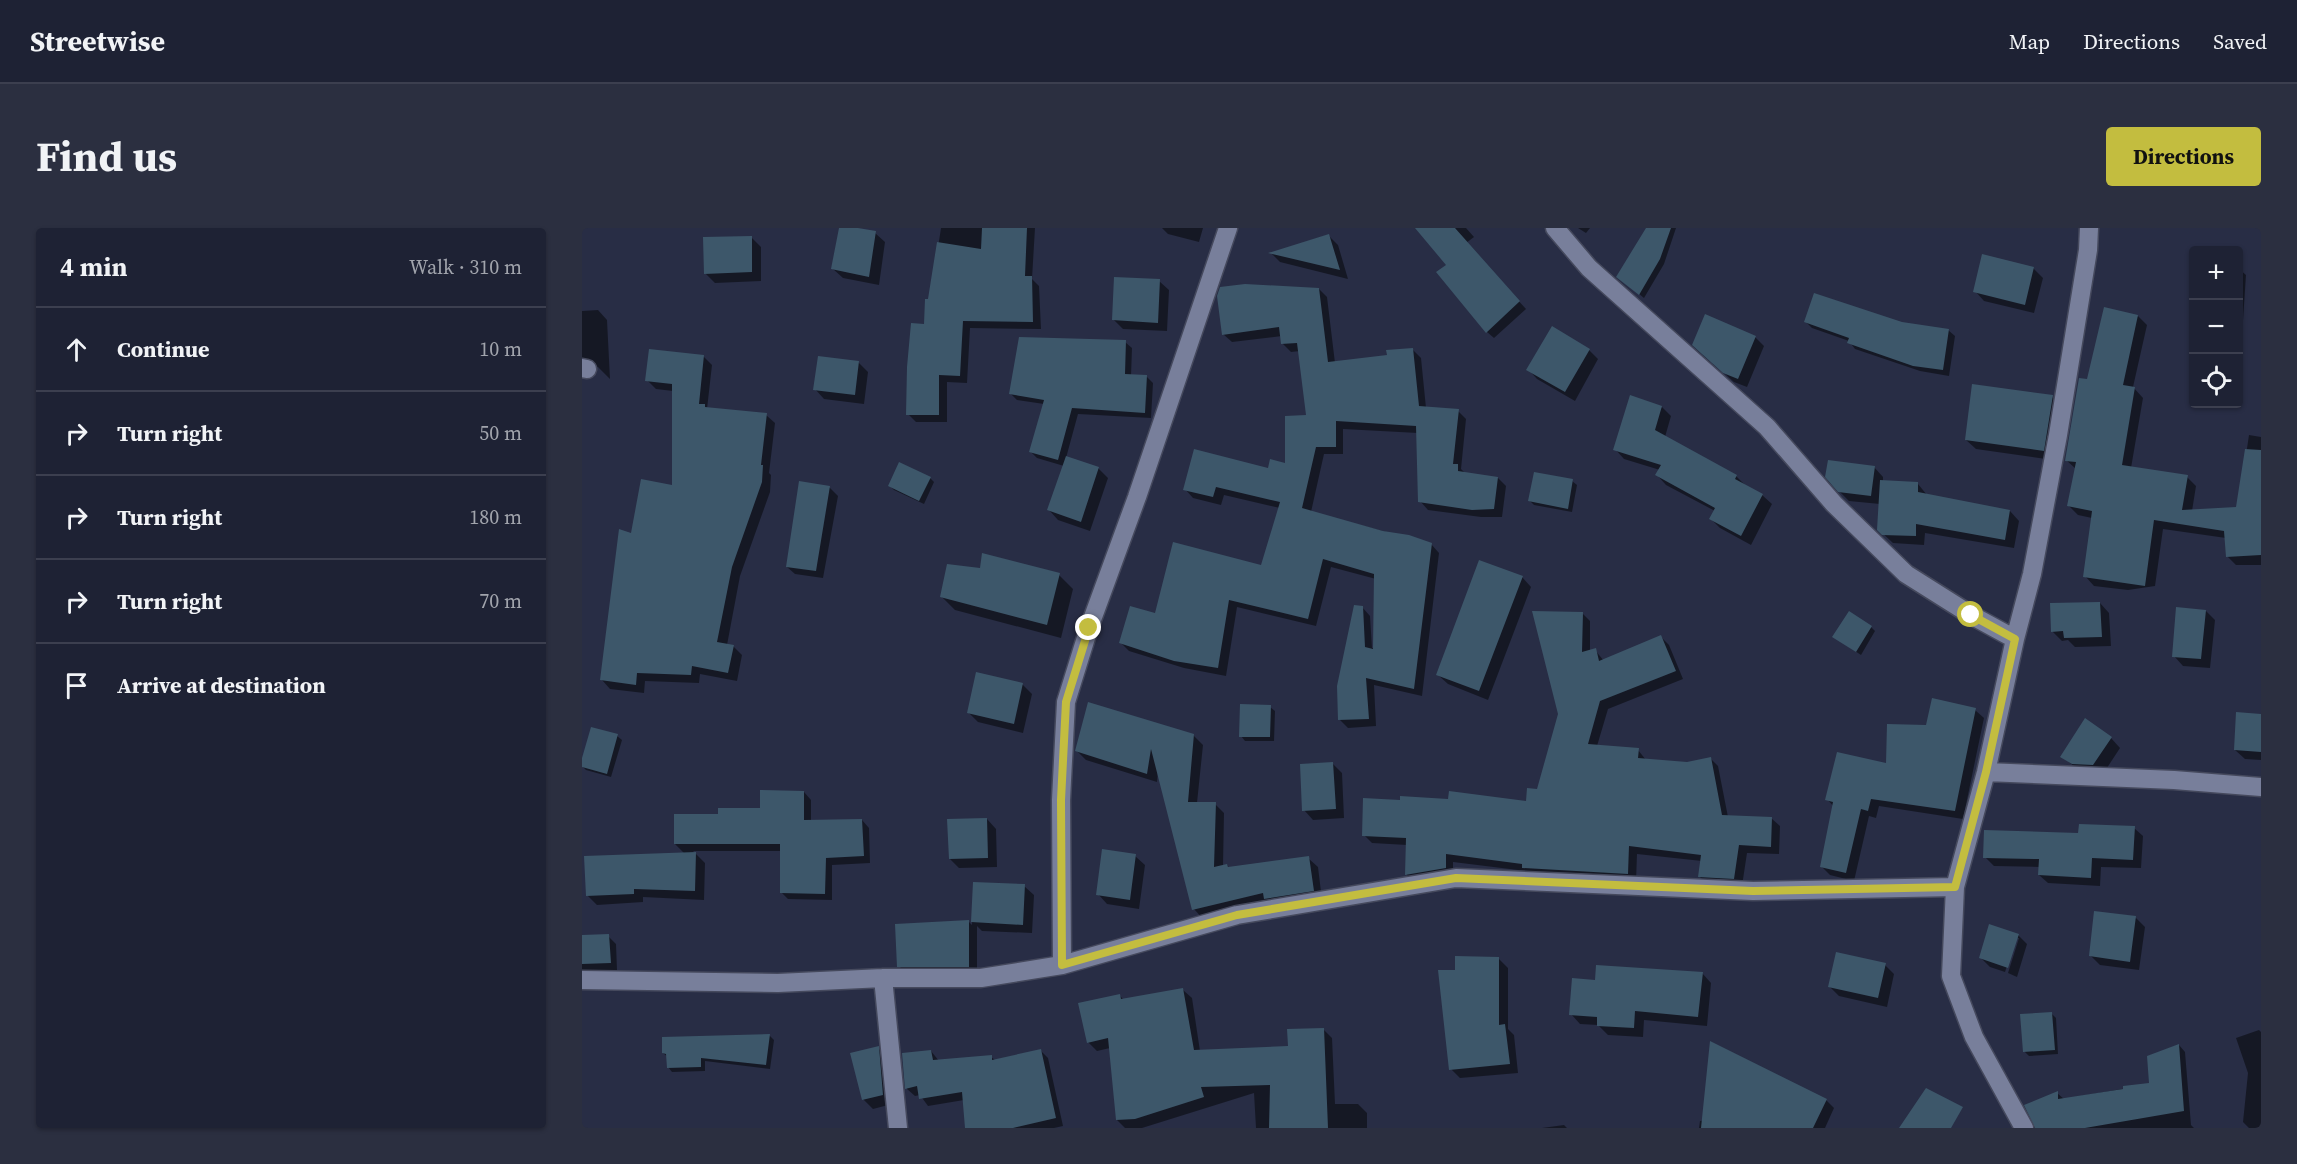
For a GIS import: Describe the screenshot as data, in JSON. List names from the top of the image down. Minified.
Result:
{"page":{"header":"Streetwise","nav":["Map","Directions","Saved"],"title":"Find us","buttons":"Directions","heading":["4 min","Walk · 310 m"],"map_buttons":["+","−"],"list":[["Continue","10 m"],["Turn right","50 m"],["Turn right","180 m"],["Turn right","70 m"],"Arrive at destination"]}}
